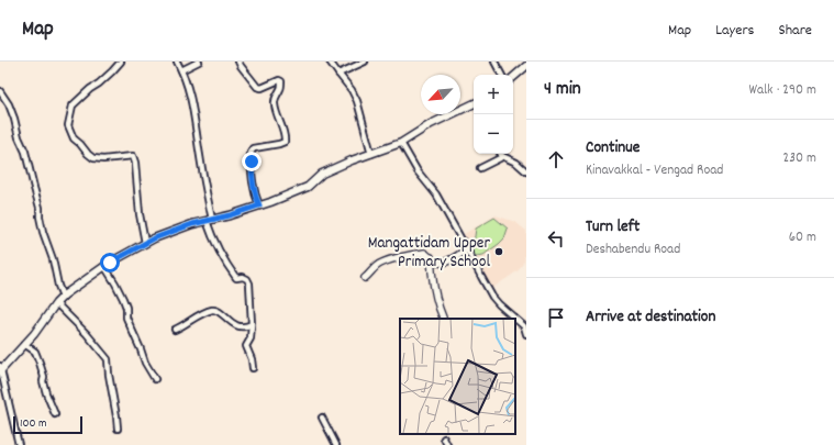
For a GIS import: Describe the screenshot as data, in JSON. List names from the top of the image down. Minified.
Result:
{"places":["Mangattidam Upper Primary School"],"scale_bar":"100 m","north":"bottom left","page":{"header":"Map","nav":["Map","Layers","Share"],"heading":["4 min","Walk · 290 m"],"map_buttons":["+","−"],"list":[["Continue","Kinavakkal - Vengad Road","230 m"],["Turn left","Deshabendu Road","60 m"],"Arrive at destination"],"scale":"100 m"}}
